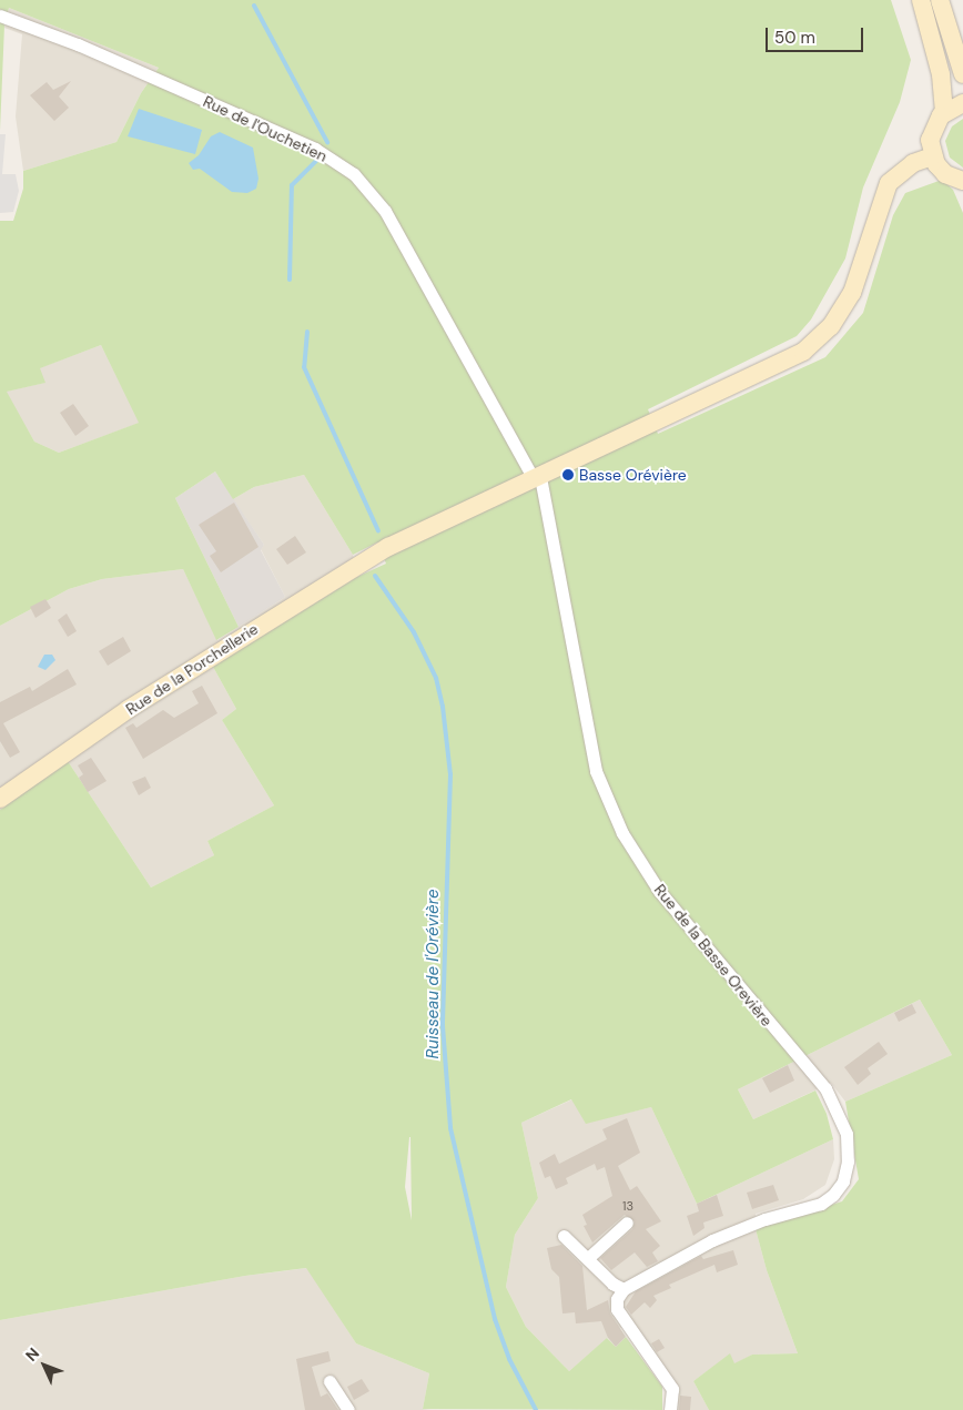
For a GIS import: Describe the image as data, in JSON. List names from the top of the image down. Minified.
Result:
{"streets":{"street":["Rue de l'Ouchetien","Rue de la Porchellerie","Rue de la Basse Orevière"]},"crossings":[["Rue de l'Ouchetien","Rue de la Porchellerie"],["Rue de l'Ouchetien","Rue de la Basse Orevière"],["Rue de la Porchellerie","Rue de la Basse Orevière"]],"water":["Ruisseau de l'Orévière"],"places":["Basse Orévière"],"house_numbers":["13"],"scale_bar":"50 m","north":"top left"}
